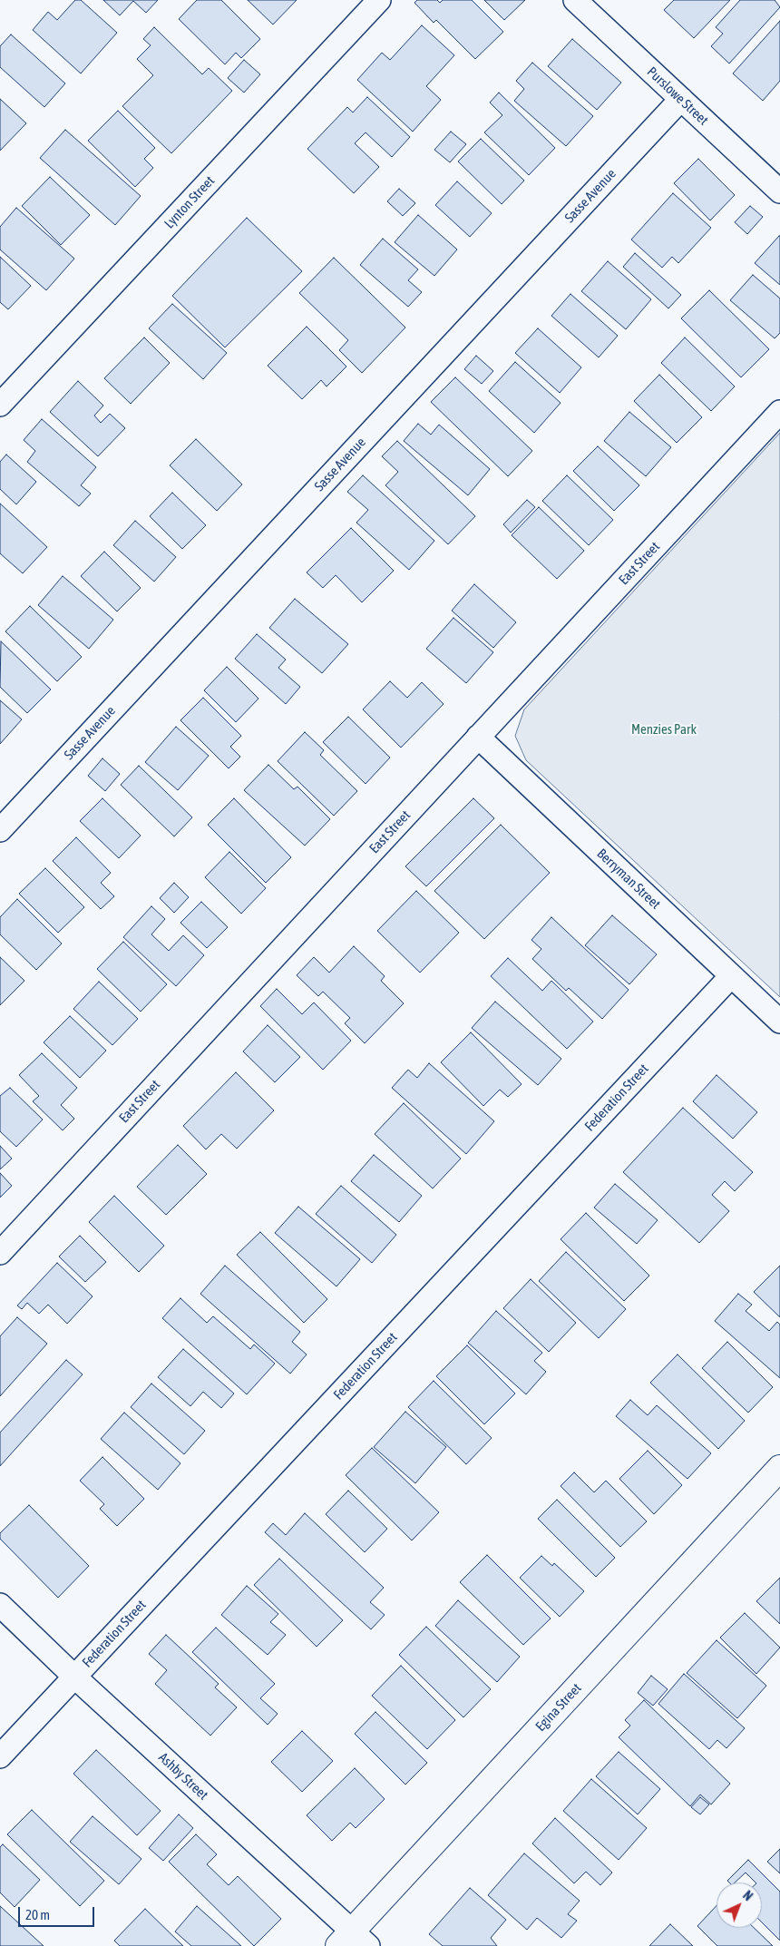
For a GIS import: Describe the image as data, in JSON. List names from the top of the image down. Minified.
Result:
{"streets":{"street":["Purslowe Street","Sasse Avenue","Lynton Street","East Street","Berryman Street","Federation Street","Egina Street","Ashby Street"]},"crossings":[["Purslowe Street","Sasse Avenue"],["East Street","Berryman Street"],["Berryman Street","Federation Street"],["Federation Street","Ashby Street"],["Egina Street","Ashby Street"]],"parks":["Menzies Park"],"scale_bar":"20 m","north":"top right"}
